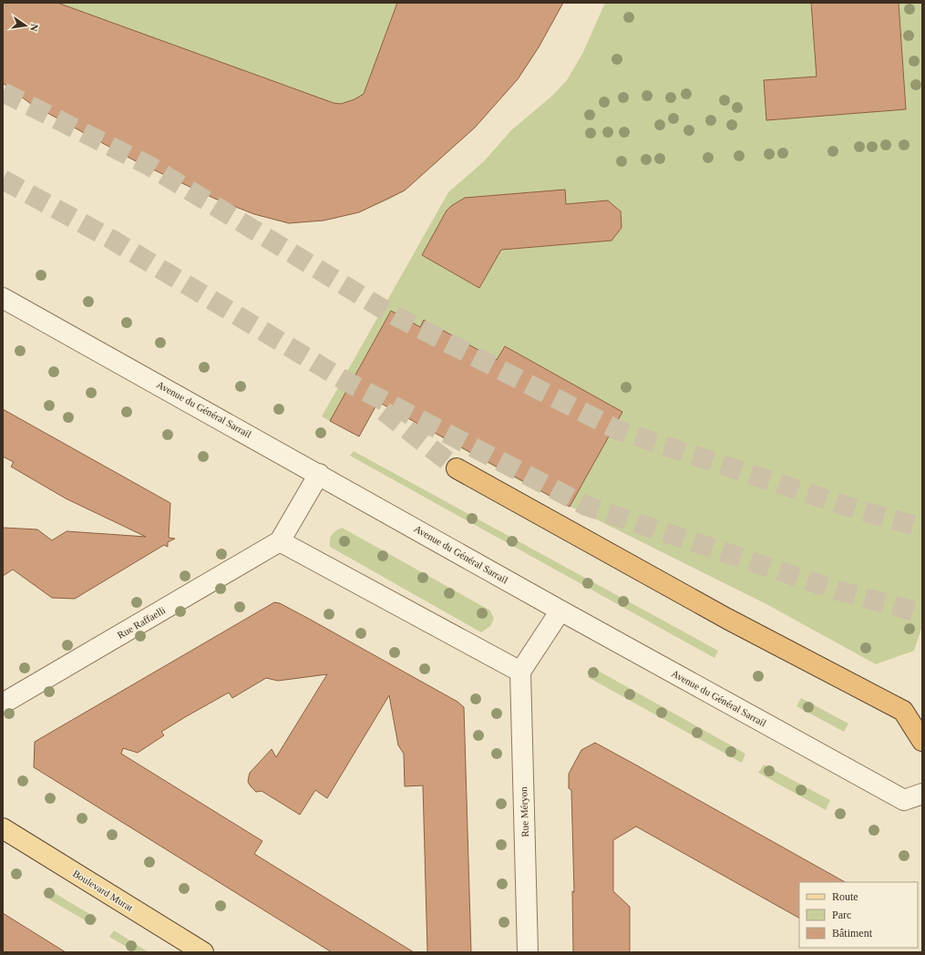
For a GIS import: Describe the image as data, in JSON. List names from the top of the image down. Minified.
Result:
{"streets":{"main road":["Boulevard Murat"],"street":["Avenue du Général Sarrail","Rue Raffaelli","Rue Méryon"]},"legend":["Route","Parc","Bâtiment"],"north":"right"}
